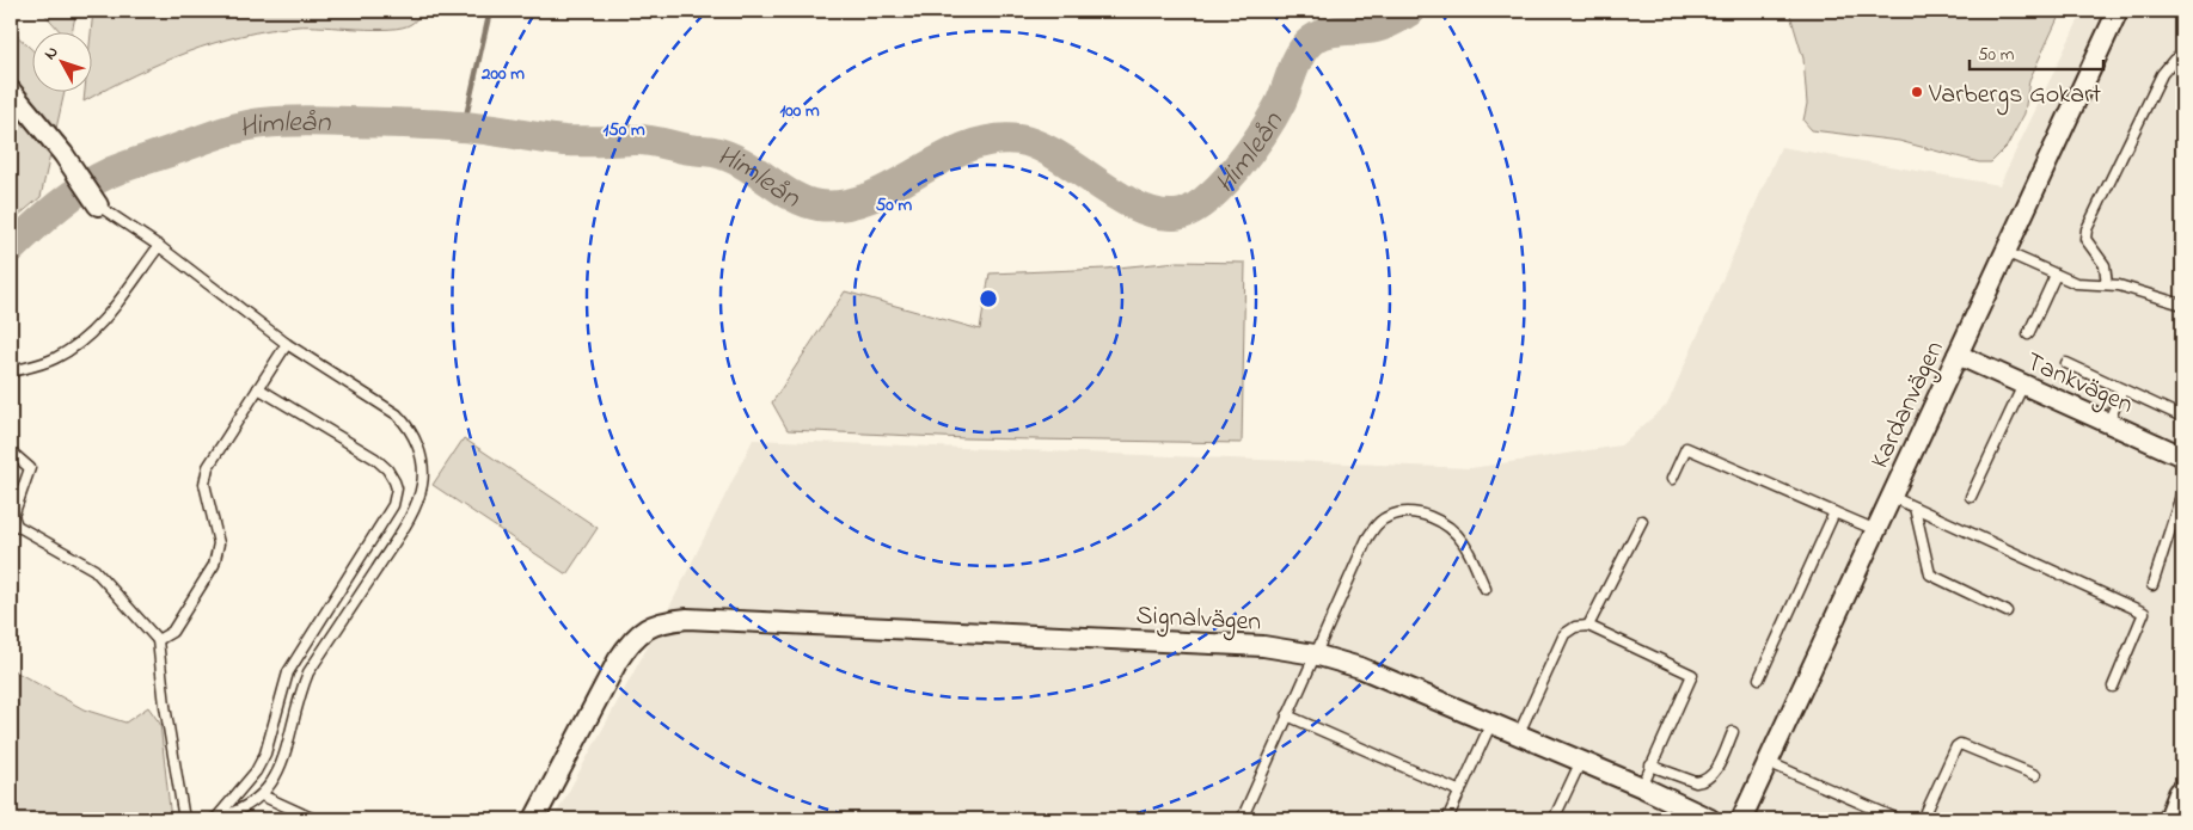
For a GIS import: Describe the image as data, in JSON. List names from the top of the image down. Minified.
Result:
{"streets":{"street":["Tankvägen","Kardanvägen","Signalvägen"]},"crossings":[["Tankvägen","Kardanvägen"]],"water":["Himleån"],"places":["Varbergs Gokart"],"scale_bar":"50 m","north":"top left","rings":["200 m","100 m","150 m","50 m"]}
